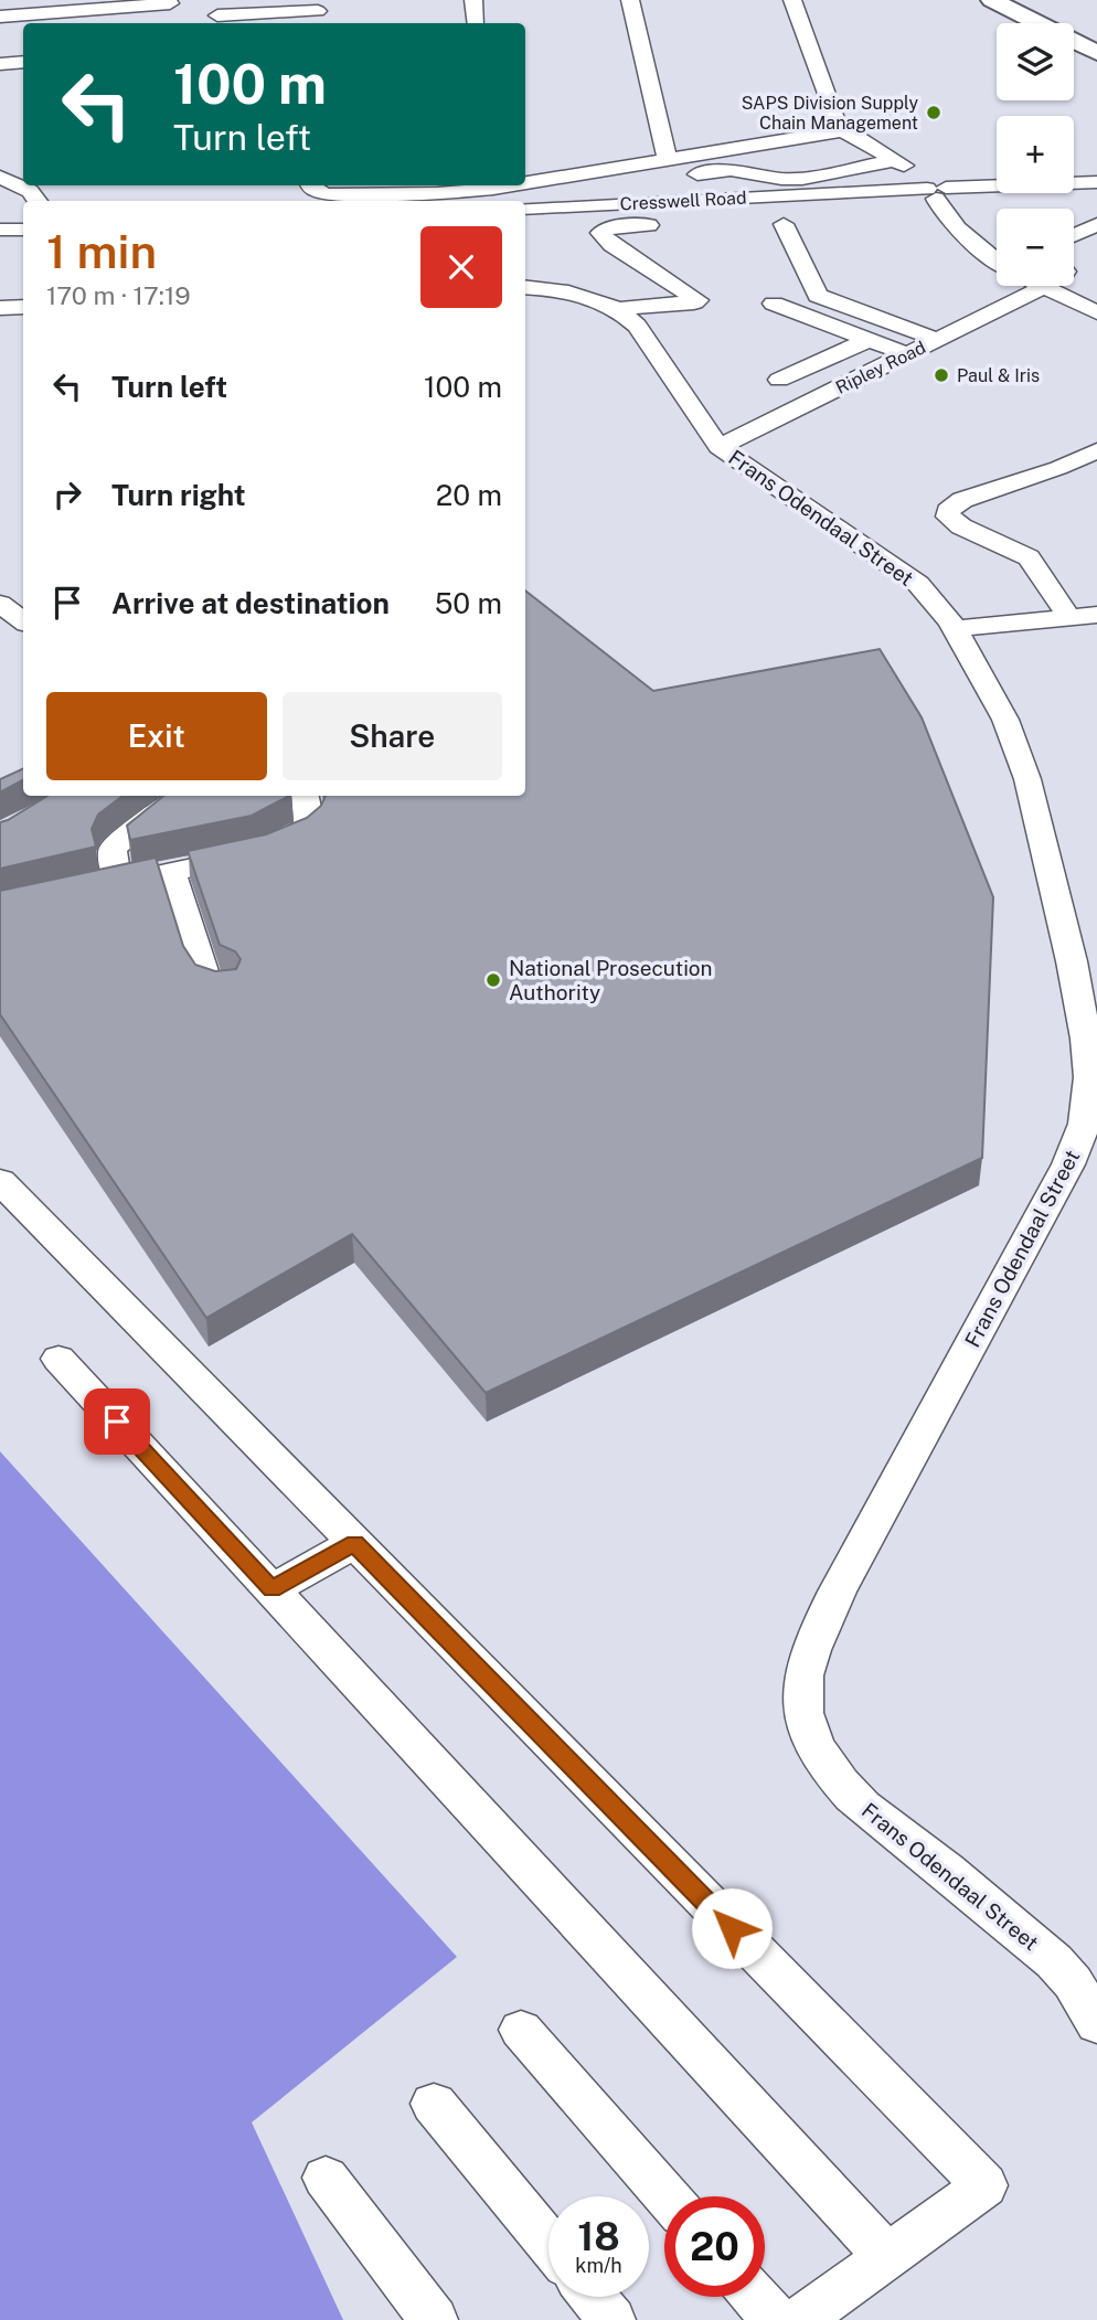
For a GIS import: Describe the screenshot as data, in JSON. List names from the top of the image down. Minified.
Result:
{"streets":{"street":["Cresswell Road","Ripley Road","Frans Odendaal Street"]},"crossings":[["Ripley Road","Frans Odendaal Street"]],"places":["SAPS Division Supply Chain Management","Paul & Iris","National Prosecution Authority"],"page":{"map_buttons":["+","−"],"turn":["100 m","Turn left"],"heading":["1 min","170 m · 17:19"],"list":[{"name":"Turn left","value":"100 m"},{"name":"Turn right","value":"20 m"},{"name":"Arrive at destination","value":"50 m"}],"buttons":["Exit","Share"],"speed":"18 km/h","limit":"20"}}
